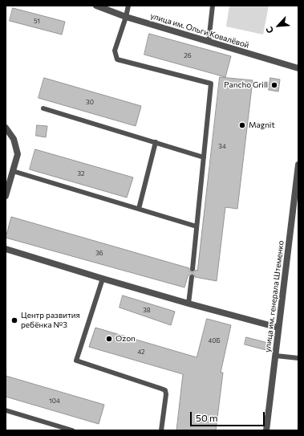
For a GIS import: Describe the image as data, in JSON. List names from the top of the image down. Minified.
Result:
{"streets":{"street":["улица им. Ольги Ковалёвой","улица им. генерала Штеменко"]},"places":["Pancho Grill","Magnit","Центр развития ребёнка №3","Ozon"],"house_numbers":["51","26","30","34","32","36","38","40Б","42","104"],"scale_bar":"50 m","north":"bottom left"}
